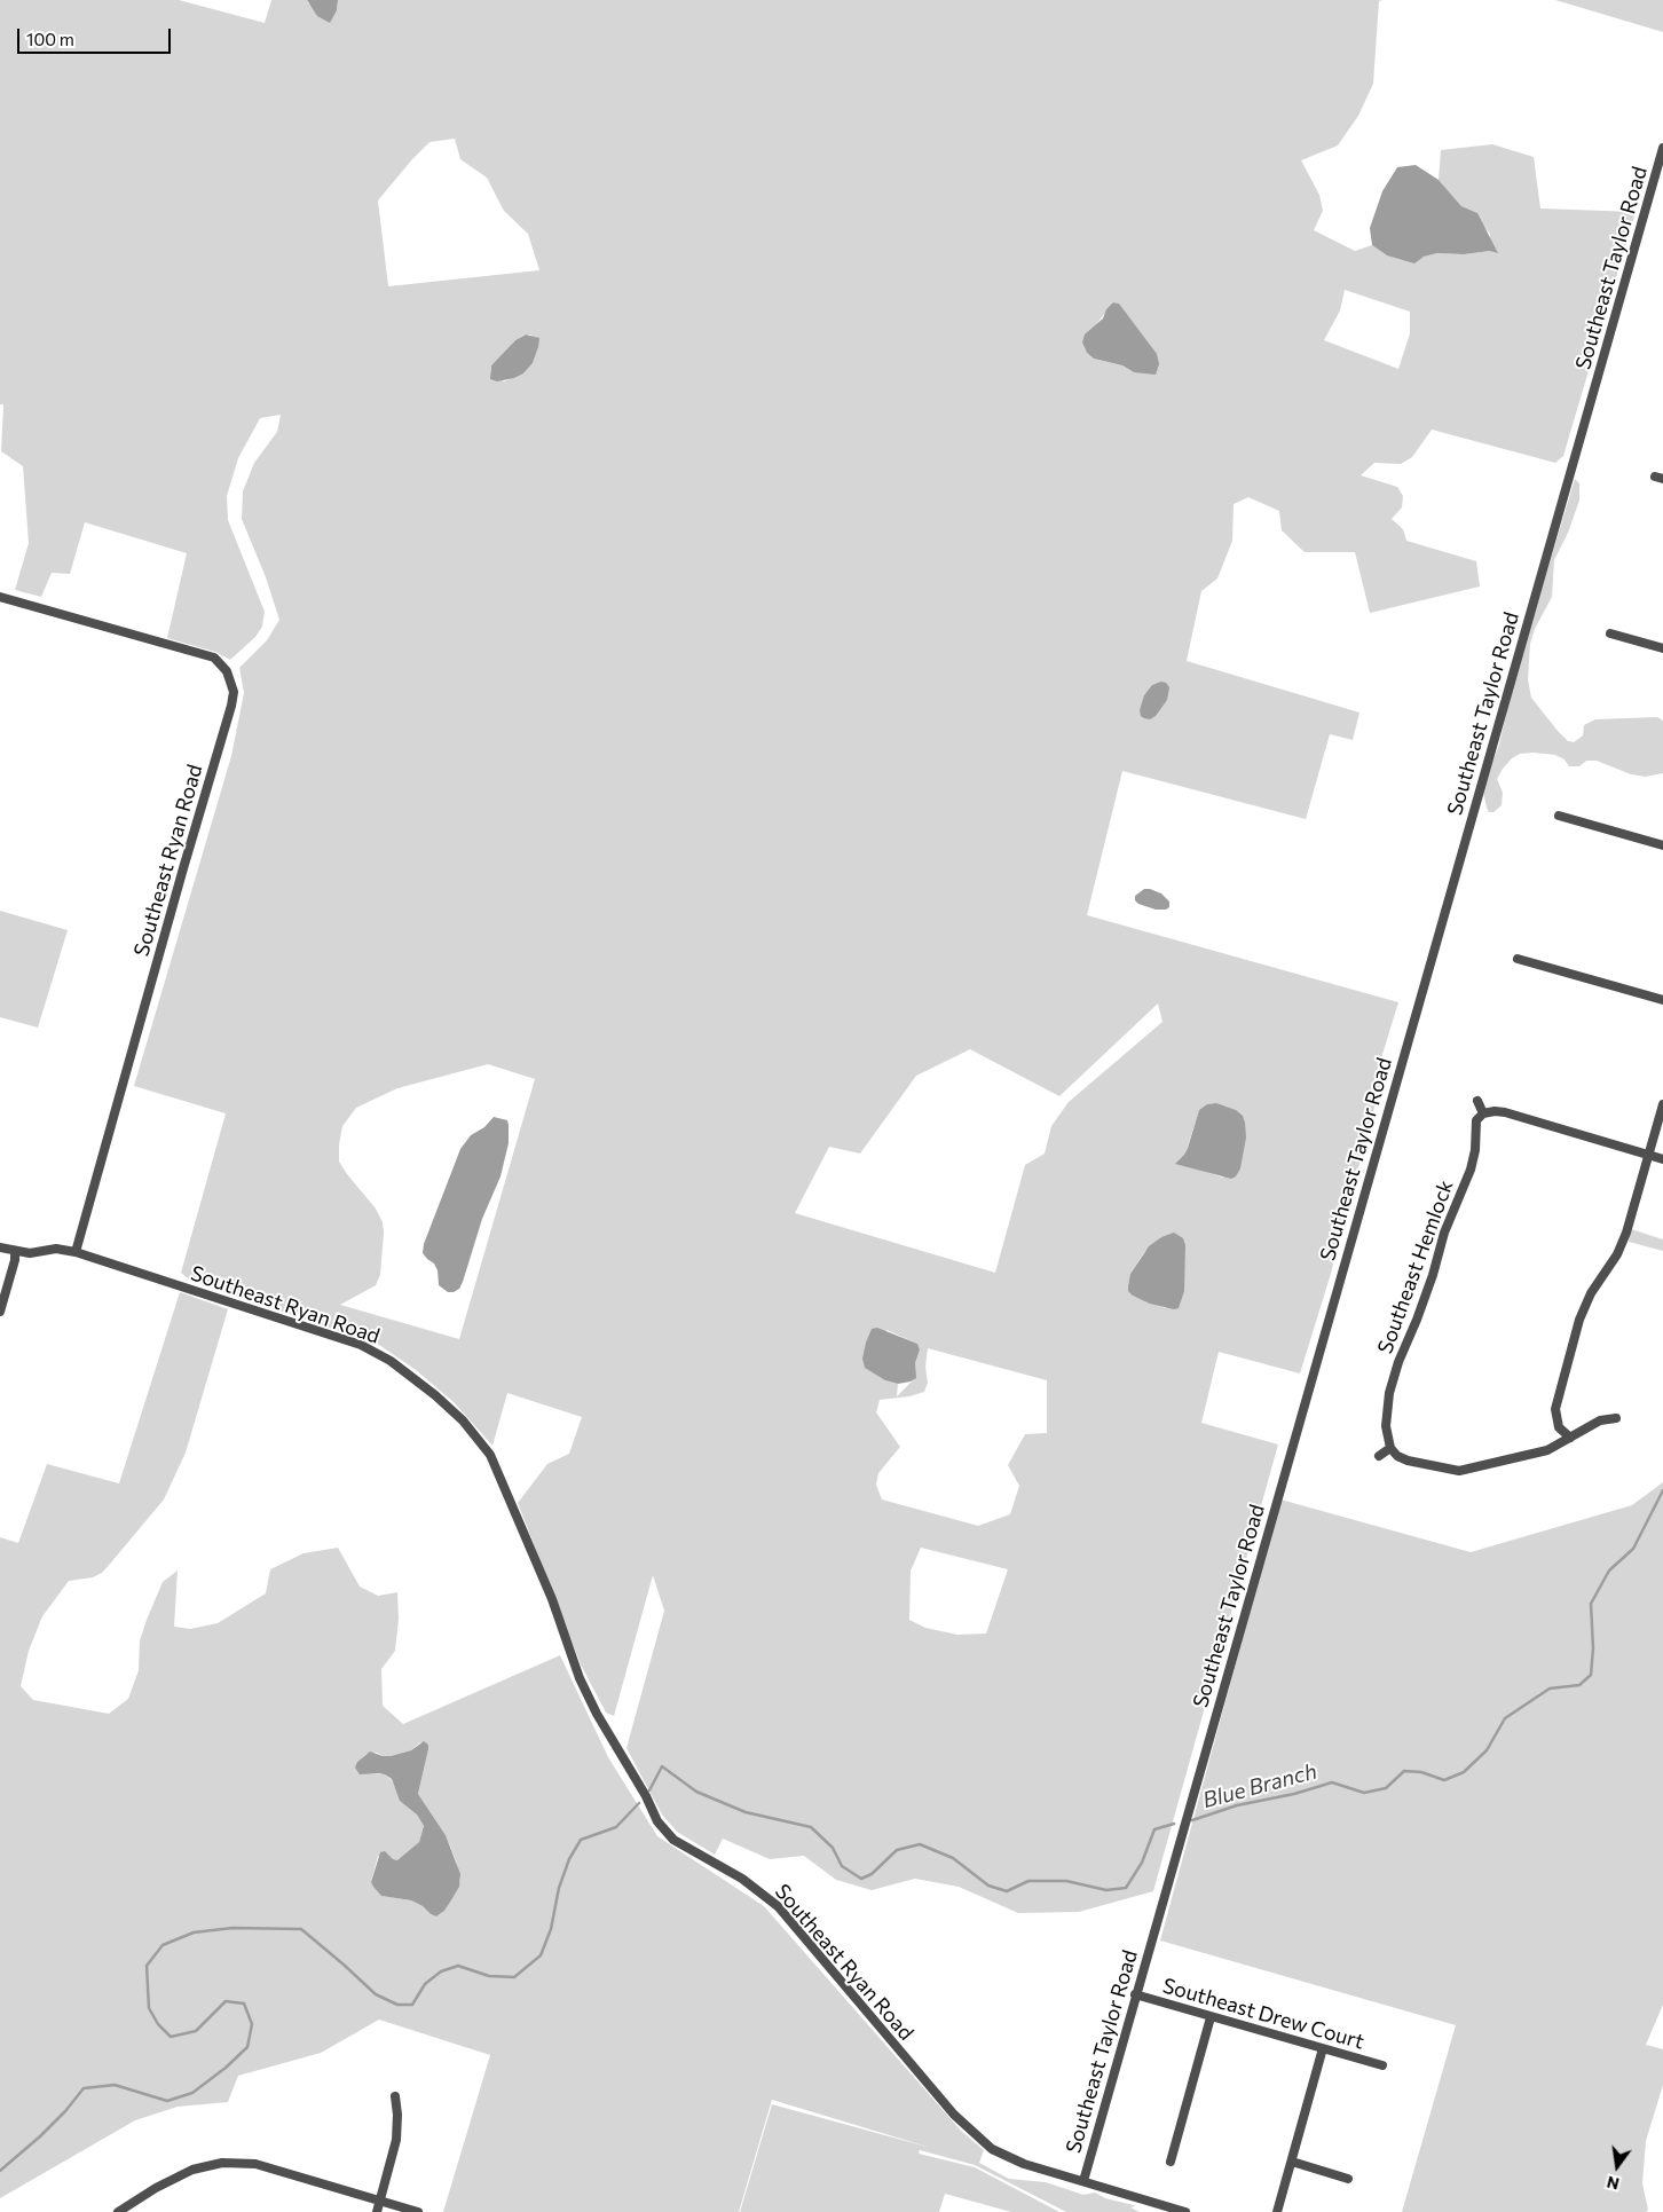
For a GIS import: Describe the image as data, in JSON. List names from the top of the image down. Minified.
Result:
{"streets":{"street":["Southeast Taylor Road","Southeast Ryan Road","Southeast Hemlock","Southeast Drew Court"]},"crossings":[["Southeast Taylor Road","Southeast Ryan Road"],["Southeast Taylor Road","Southeast Drew Court"]],"water":["Blue Branch"],"scale_bar":"100 m","north":"bottom"}
